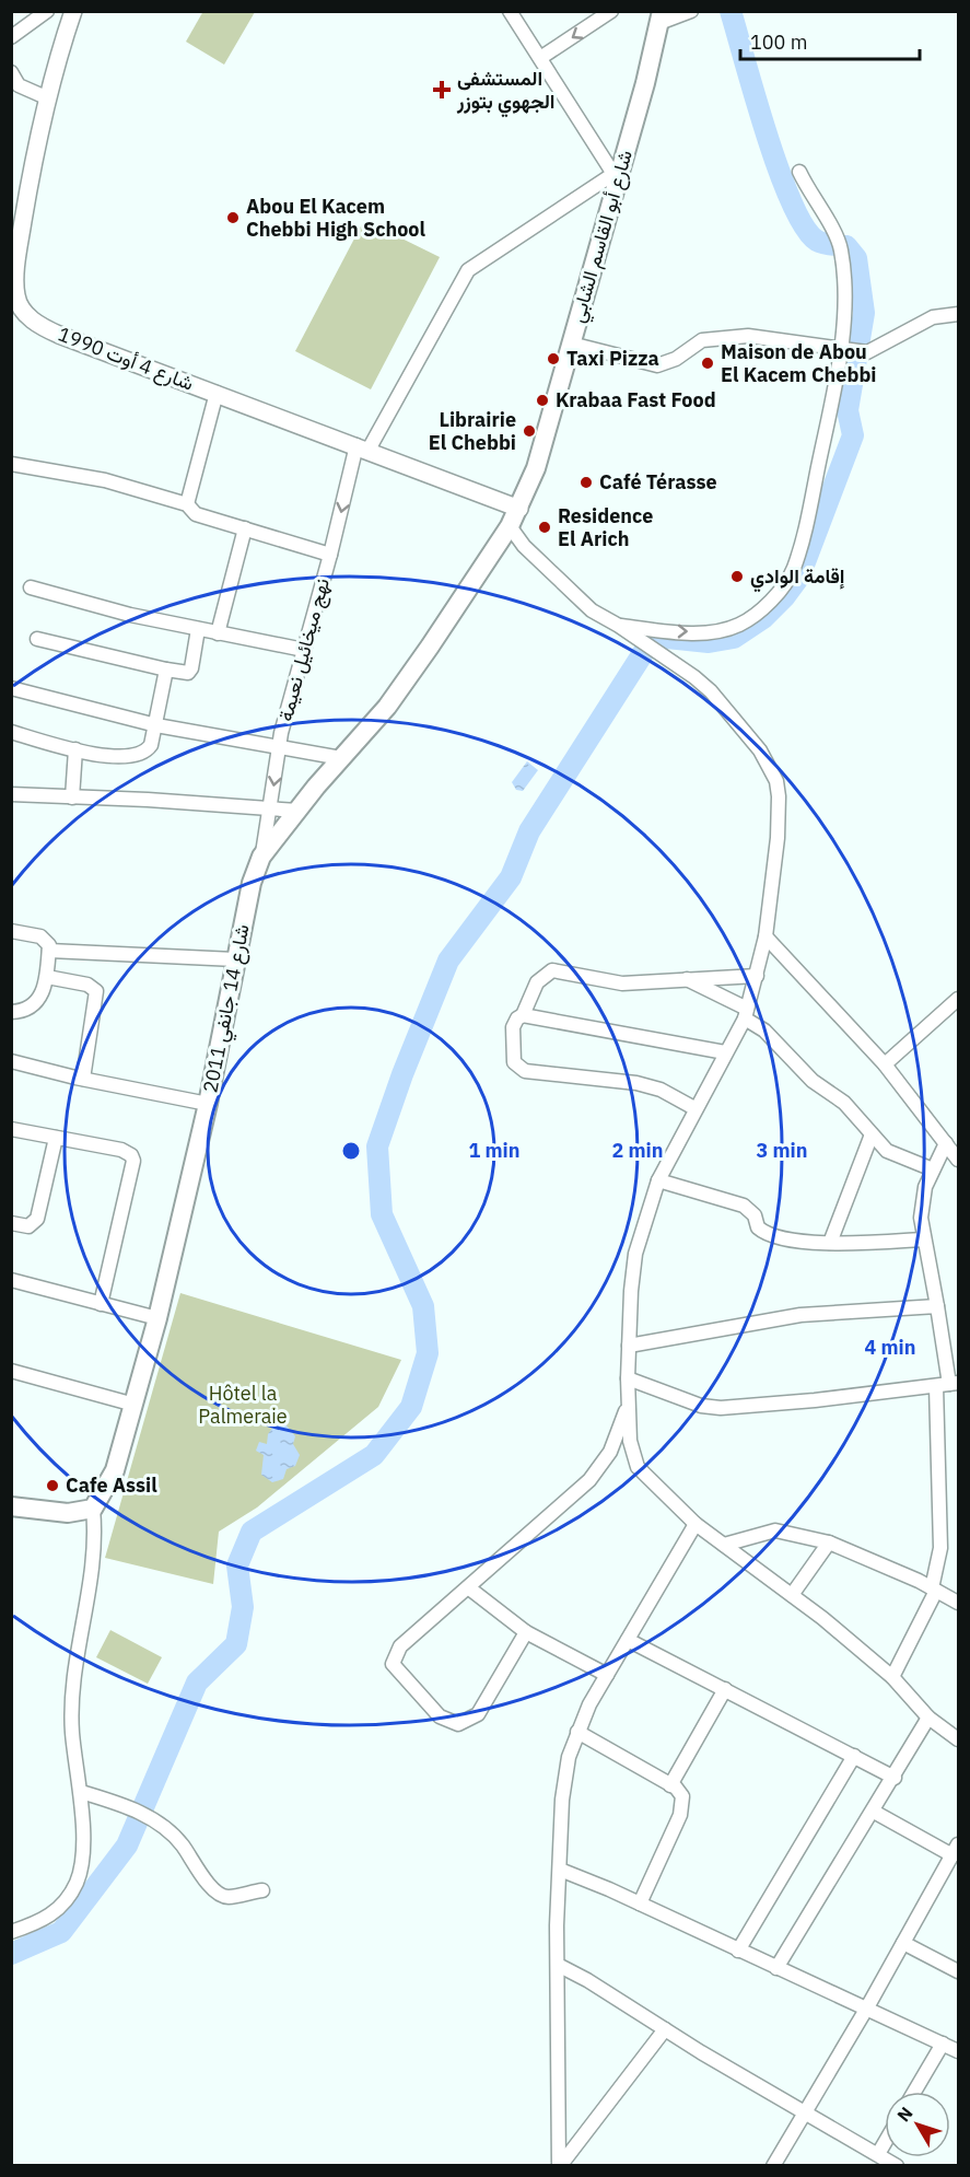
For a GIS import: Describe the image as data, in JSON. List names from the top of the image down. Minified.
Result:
{"streets":{"main road":["شارع أبو القاسم الشابي","شارع 14 جانفي 2011"],"street":["شارع 4 أوت 1990","نهج ميخائيل نعيمة"]},"crossings":[["شارع أبو القاسم الشابي","شارع 4 أوت 1990"],["شارع أبو القاسم الشابي","نهج ميخائيل نعيمة"],["شارع أبو القاسم الشابي","شارع 14 جانفي 2011"],["شارع 4 أوت 1990","نهج ميخائيل نعيمة"],["شارع 4 أوت 1990","شارع 14 جانفي 2011"],["نهج ميخائيل نعيمة","شارع 14 جانفي 2011"]],"parks":["Hôtel la Palmeraie"],"places":{"health":["المستشفى الجهوي بتوزر"],"other":["Abou El Kacem Chebbi High School","Taxi Pizza","Maison de Abou El Kacem Chebbi","Krabaa Fast Food","Librairie El Chebbi","Café Térasse","Residence El Arich","إقامة الوادي","Cafe Assil"]},"scale_bar":"100 m","north":"top left","rings":["1 min","2 min","3 min","4 min"]}
